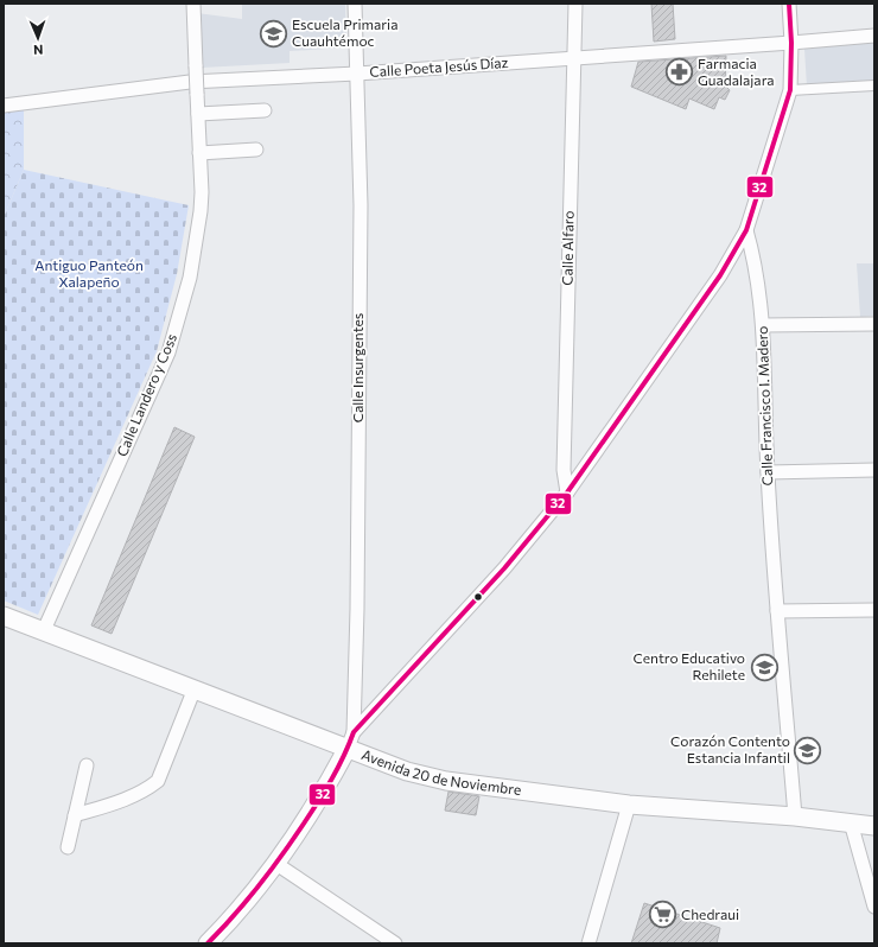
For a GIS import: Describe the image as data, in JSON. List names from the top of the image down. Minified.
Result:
{"streets":{"main road":["Avenida 20 de Noviembre"],"street":["Calle Poeta Jesús Díaz","Calle Alfaro","Calle Insurgentes","Calle Landero y Coss","Calle Francisco I. Madero"]},"crossings":[["Calle Poeta Jesús Díaz","Calle Alfaro"],["Calle Poeta Jesús Díaz","Calle Insurgentes"],["Calle Insurgentes","Avenida 20 de Noviembre"],["Calle Landero y Coss","Avenida 20 de Noviembre"],["Calle Francisco I. Madero","Avenida 20 de Noviembre"]],"parks":["Antiguo Panteón Xalapeño"],"places":{"school or university":["Escuela Primaria Cuauhtémoc","Centro Educativo Rehilete","Corazón Contento Estancia Infantil"],"pharmacy":["Farmacia Guadalajara"],"supermarket":["Chedraui"]},"lines":["transit line 32"],"north":"bottom"}
